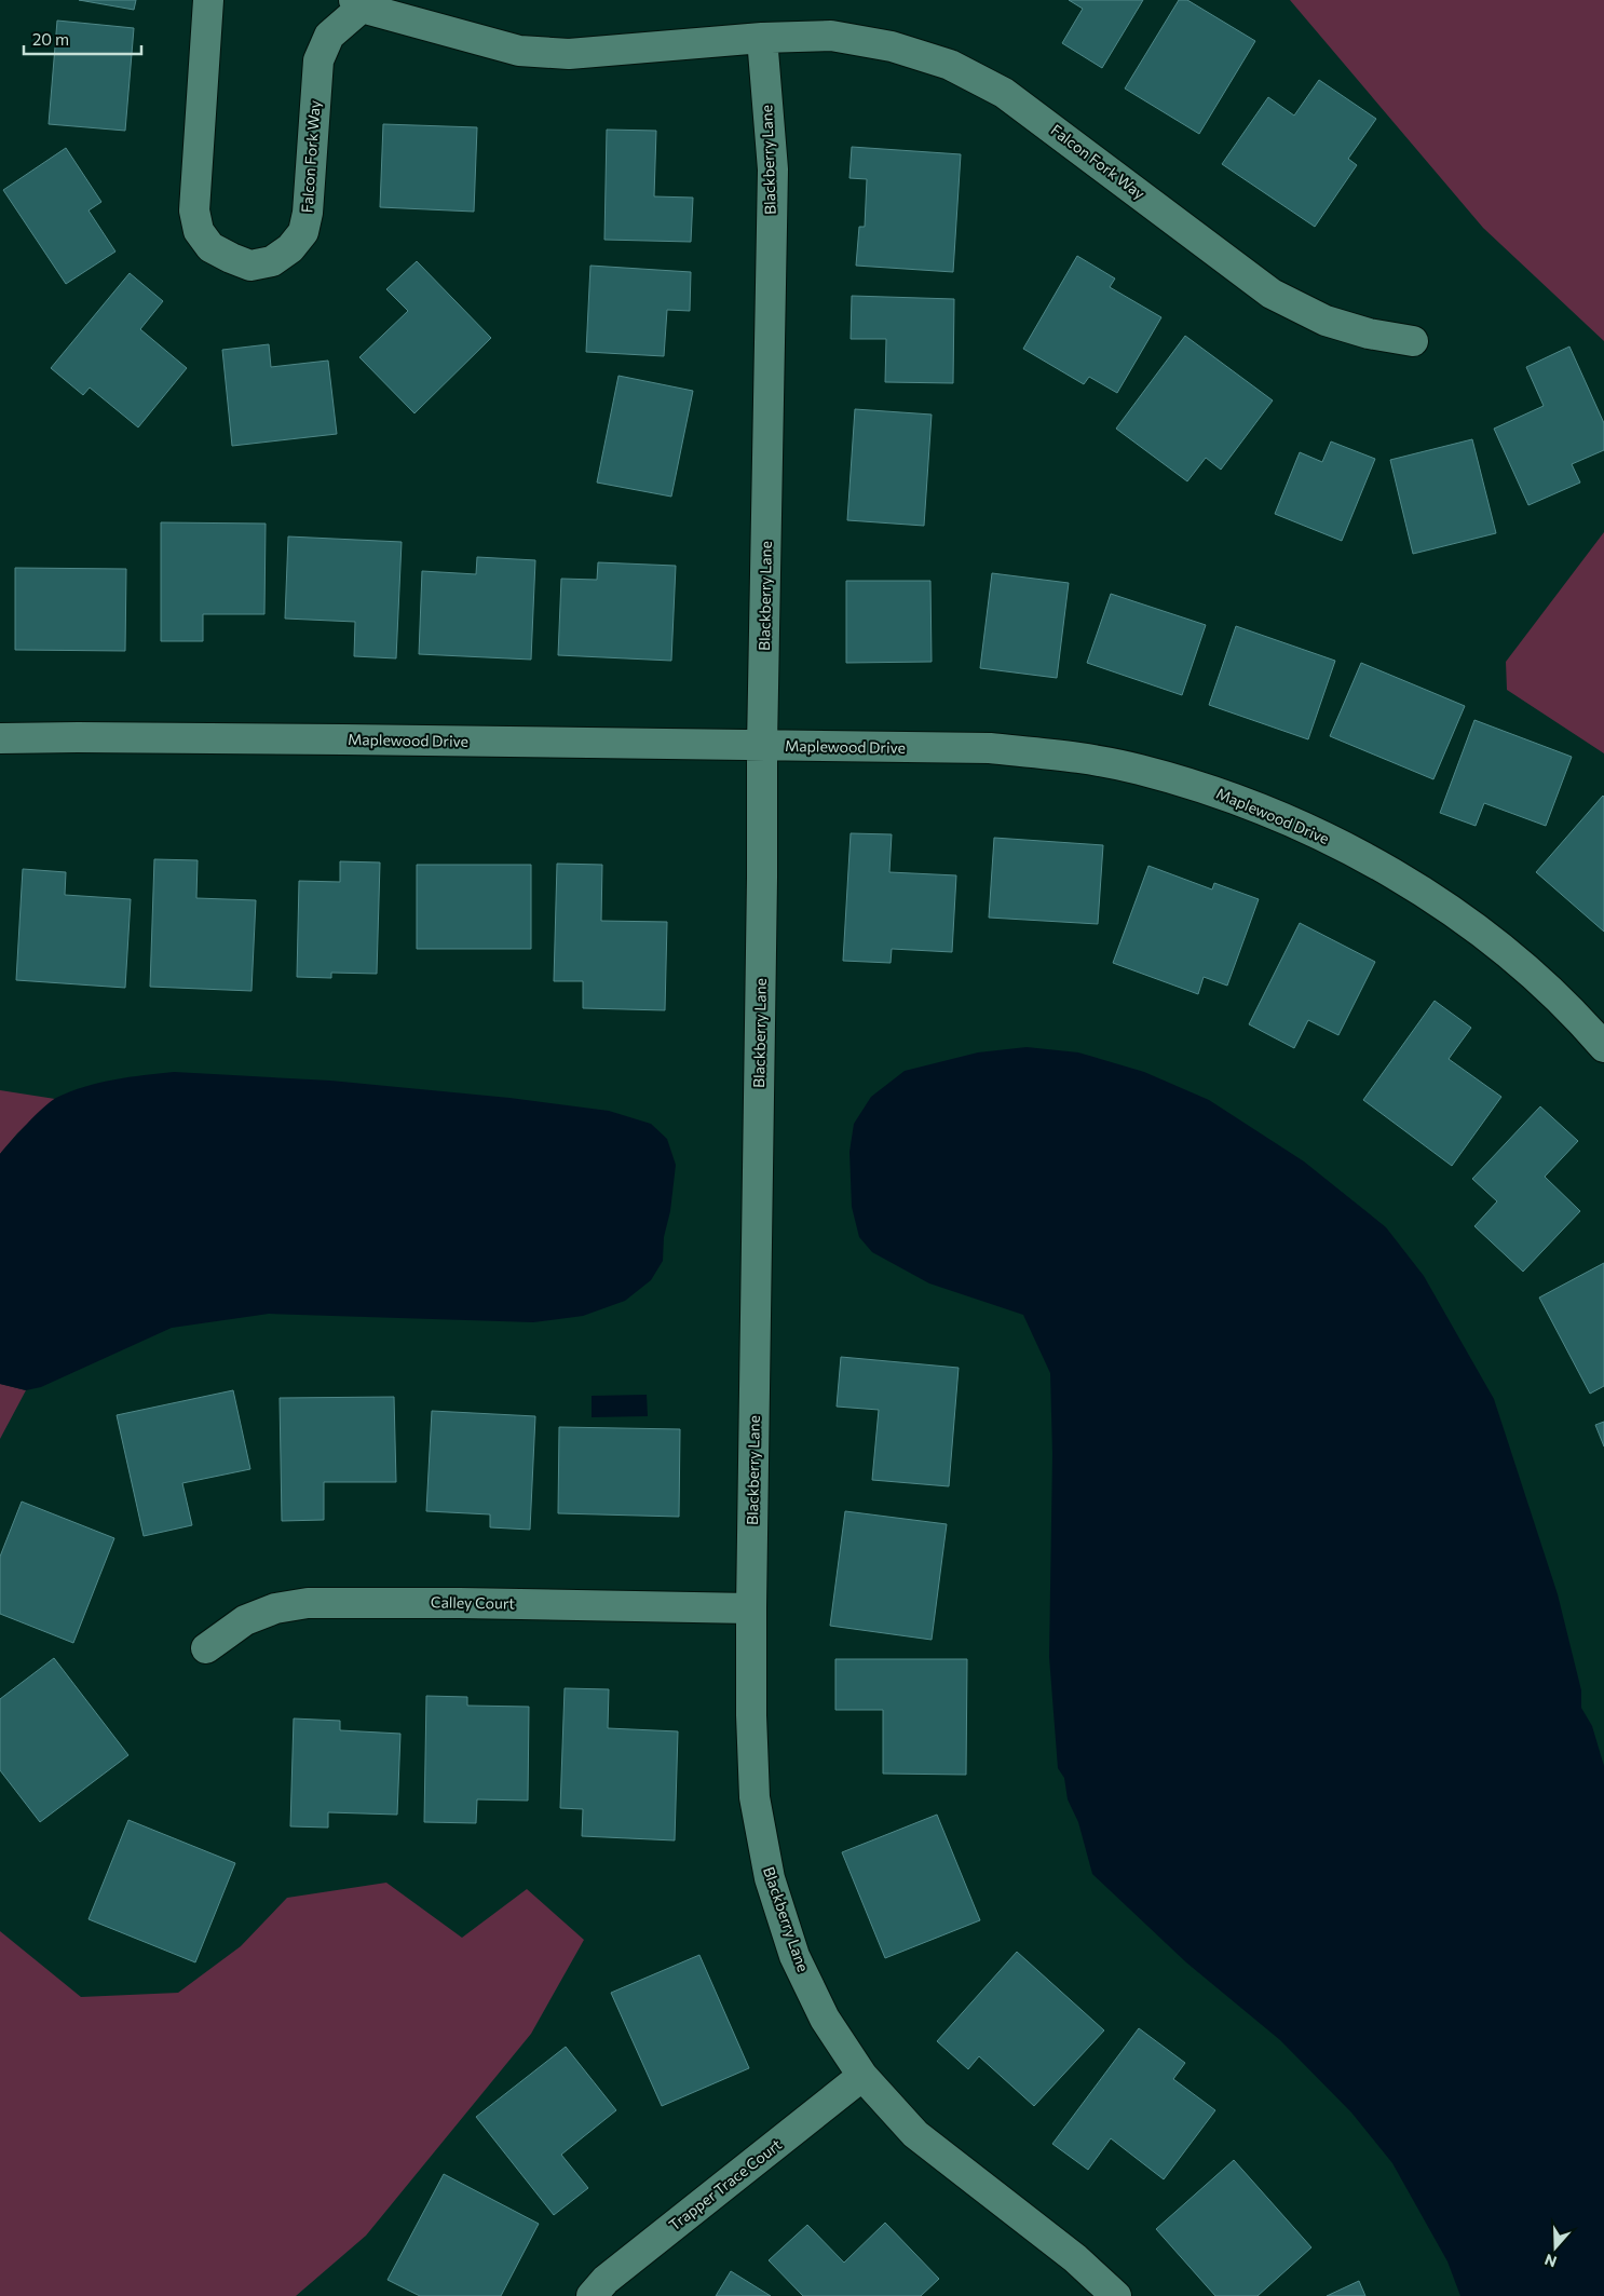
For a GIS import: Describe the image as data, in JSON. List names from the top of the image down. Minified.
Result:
{"streets":{"street":["Falcon Fork Way","Blackberry Lane","Maplewood Drive","Calley Court","Trapper Trace Court"]},"crossings":[["Falcon Fork Way","Blackberry Lane"],["Blackberry Lane","Maplewood Drive"],["Blackberry Lane","Calley Court"],["Blackberry Lane","Trapper Trace Court"]],"scale_bar":"20 m","north":"bottom"}
